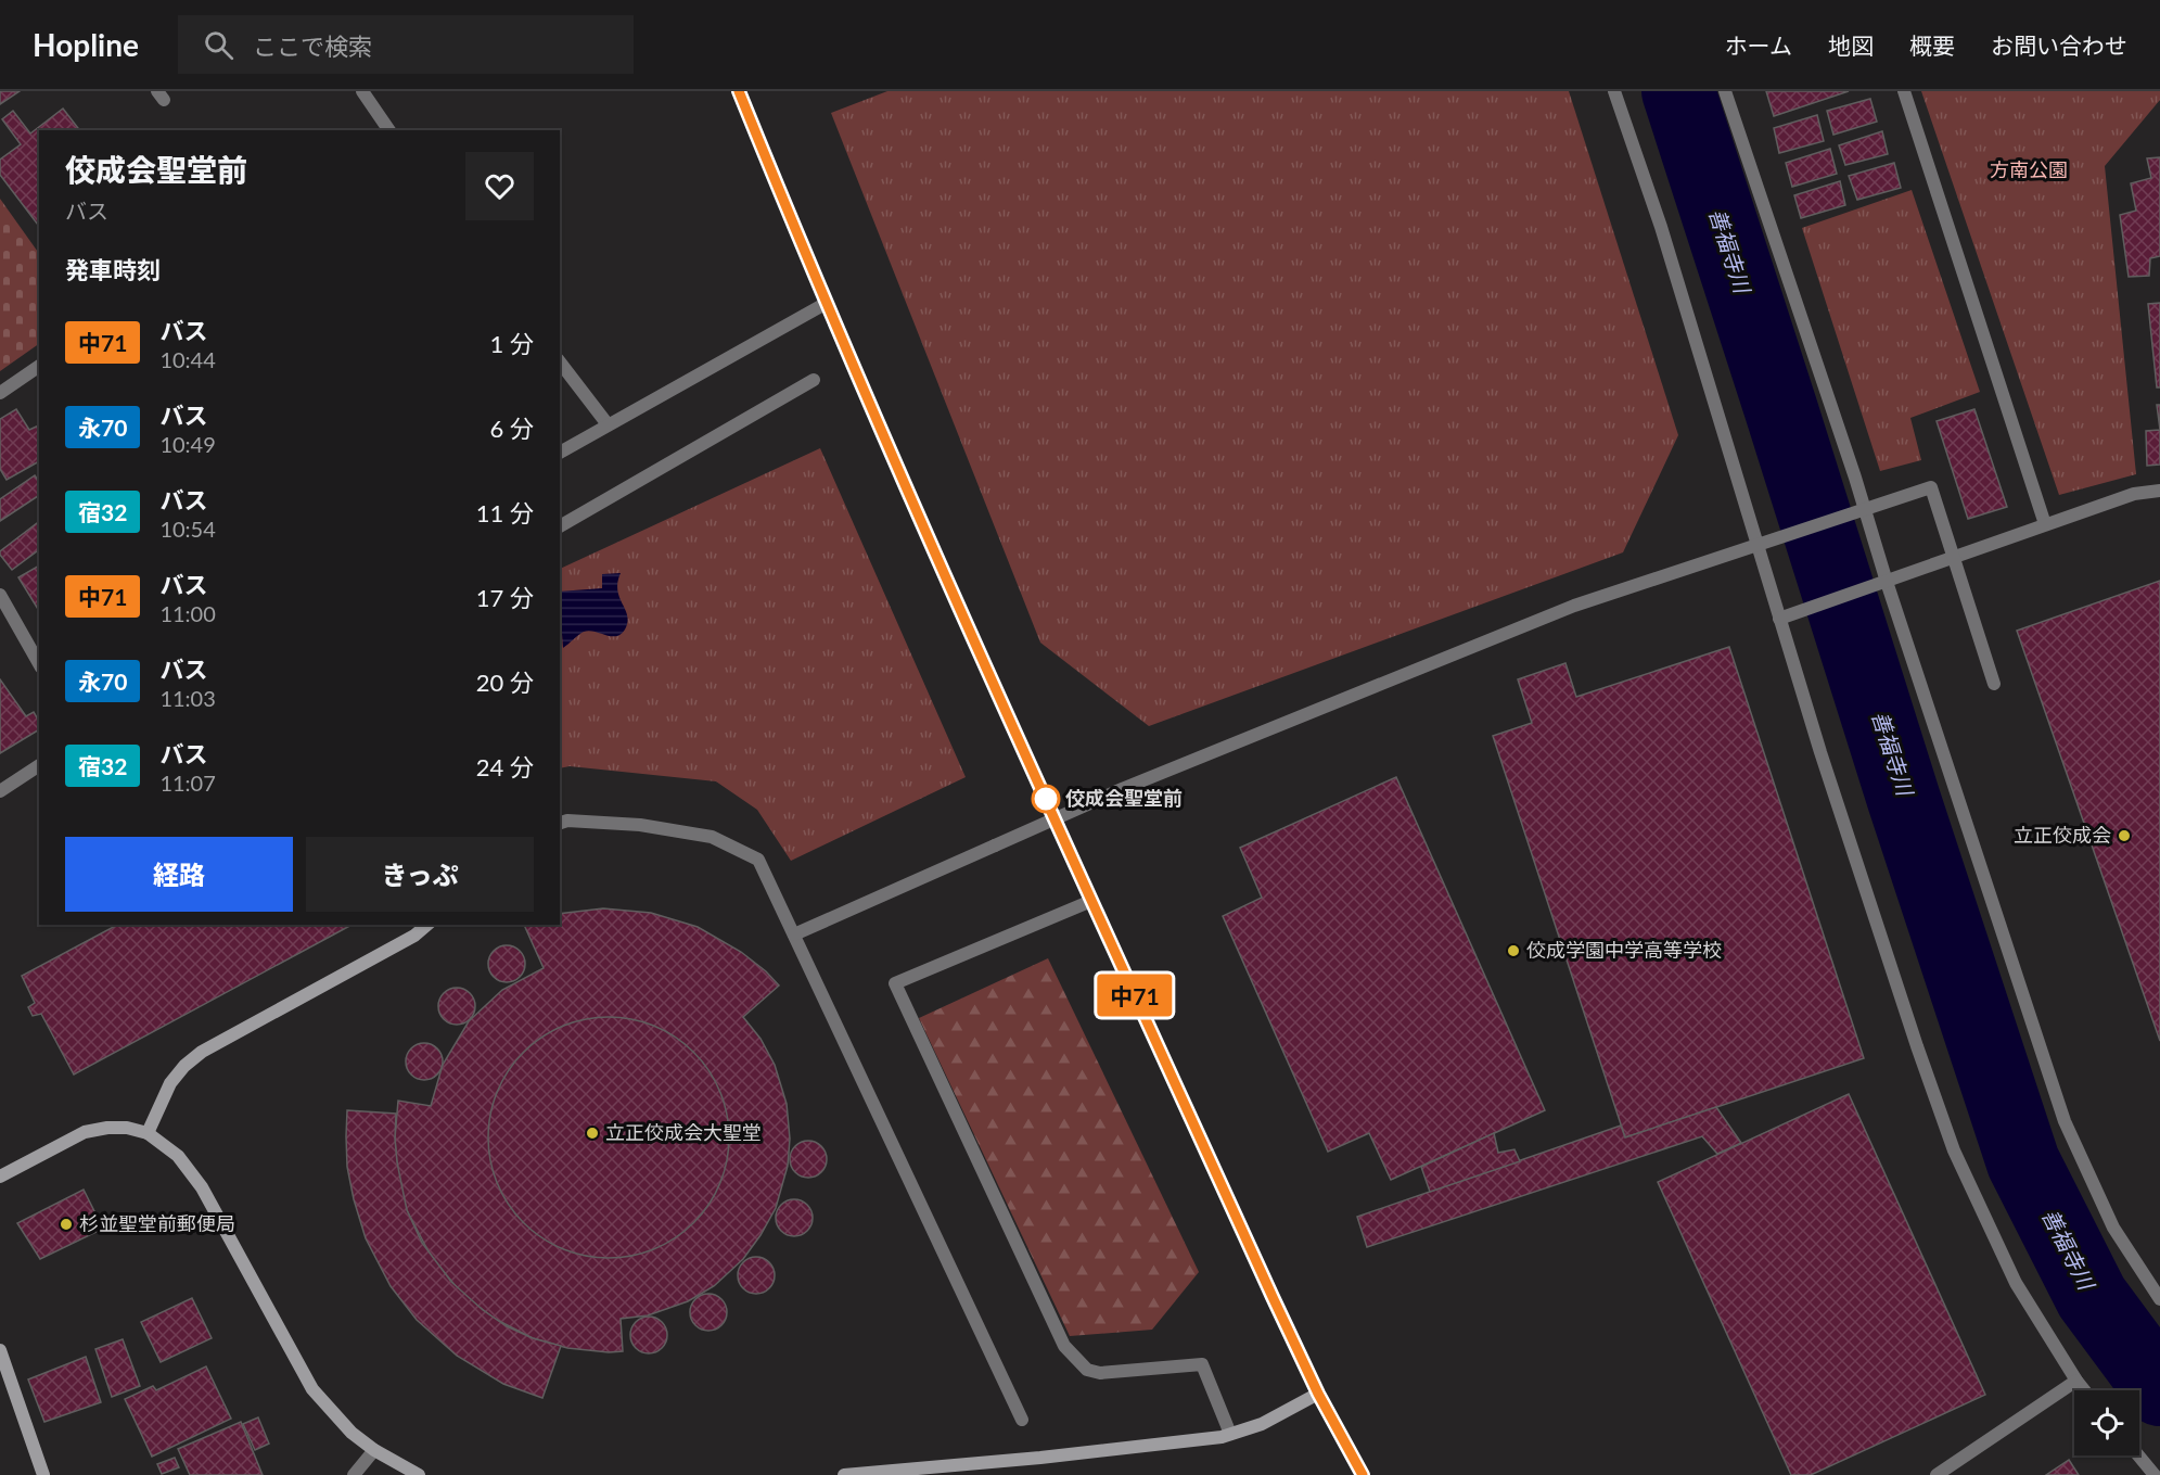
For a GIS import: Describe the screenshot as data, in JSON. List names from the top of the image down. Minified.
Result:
{"water":["善福寺川"],"parks":["方南公園"],"places":["佼成会聖堂前","立正佼成会","佼成学園中学高等学校","立正佼成会大聖堂","杉並聖堂前郵便局"],"lines":["bus line 中71"],"page":{"header":"Hopline","search":"ここで検索","nav":["ホーム","地図","概要","お問い合わせ"],"on_map":"中71","heading":[["佼成会聖堂前","バス"],"発車時刻"],"list":[{"mark":"中71","name":"バス","note":"10:44","value":"1 分"},{"mark":"永70","name":"バス","note":"10:49","value":"6 分"},{"mark":"宿32","name":"バス","note":"10:54","value":"11 分"},{"mark":"中71","name":"バス","note":"11:00","value":"17 分"},{"mark":"永70","name":"バス","note":"11:03","value":"20 分"},{"mark":"宿32","name":"バス","note":"11:07","value":"24 分"}],"buttons":["経路","きっぷ"]}}
